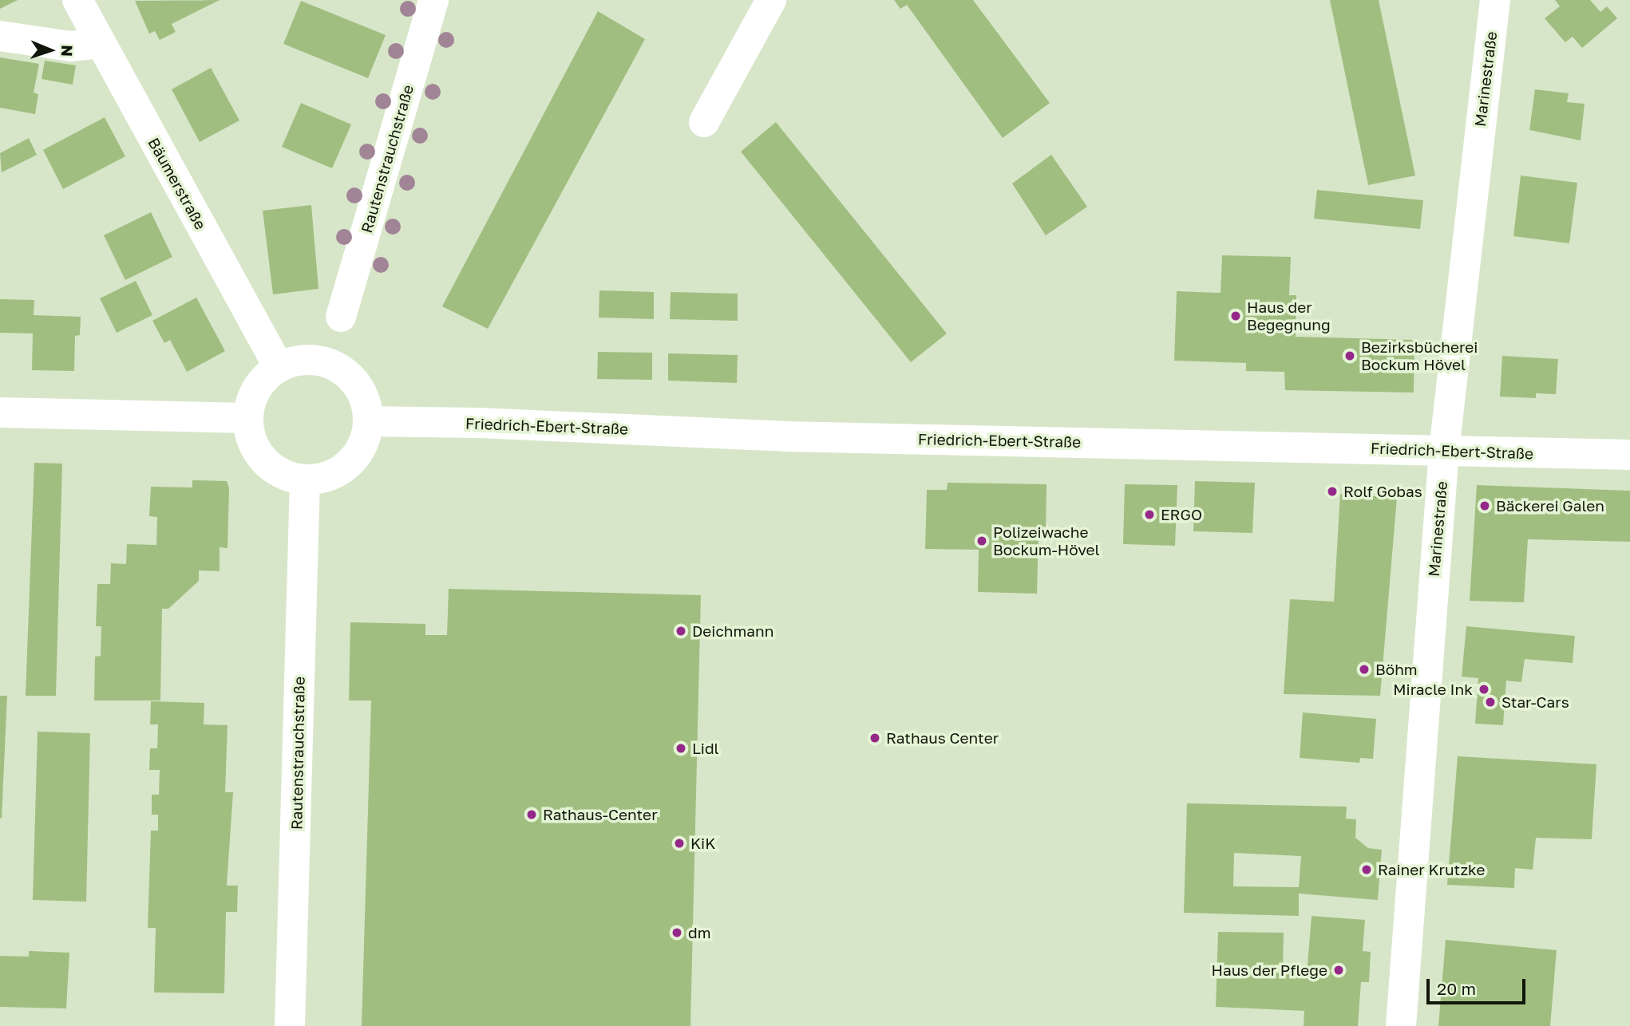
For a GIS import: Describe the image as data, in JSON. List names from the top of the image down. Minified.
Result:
{"streets":{"street":["Marinestraße","Rautenstrauchstraße","Bäumerstraße","Friedrich-Ebert-Straße"]},"crossings":[["Marinestraße","Friedrich-Ebert-Straße"],["Rautenstrauchstraße","Bäumerstraße"],["Rautenstrauchstraße","Friedrich-Ebert-Straße"],["Bäumerstraße","Friedrich-Ebert-Straße"]],"places":["Haus der Begegnung","Bezirksbücherei Bockum Hövel","Rolf Gobas","Bäckerei Galen","ERGO","Polizeiwache Bockum-Hövel","Deichmann","Böhm","Miracle Ink","Star-Cars","Rathaus Center","Lidl","Rathaus-Center","KiK","Rainer Krutzke","dm","Haus der Pflege"],"scale_bar":"20 m","north":"right"}
